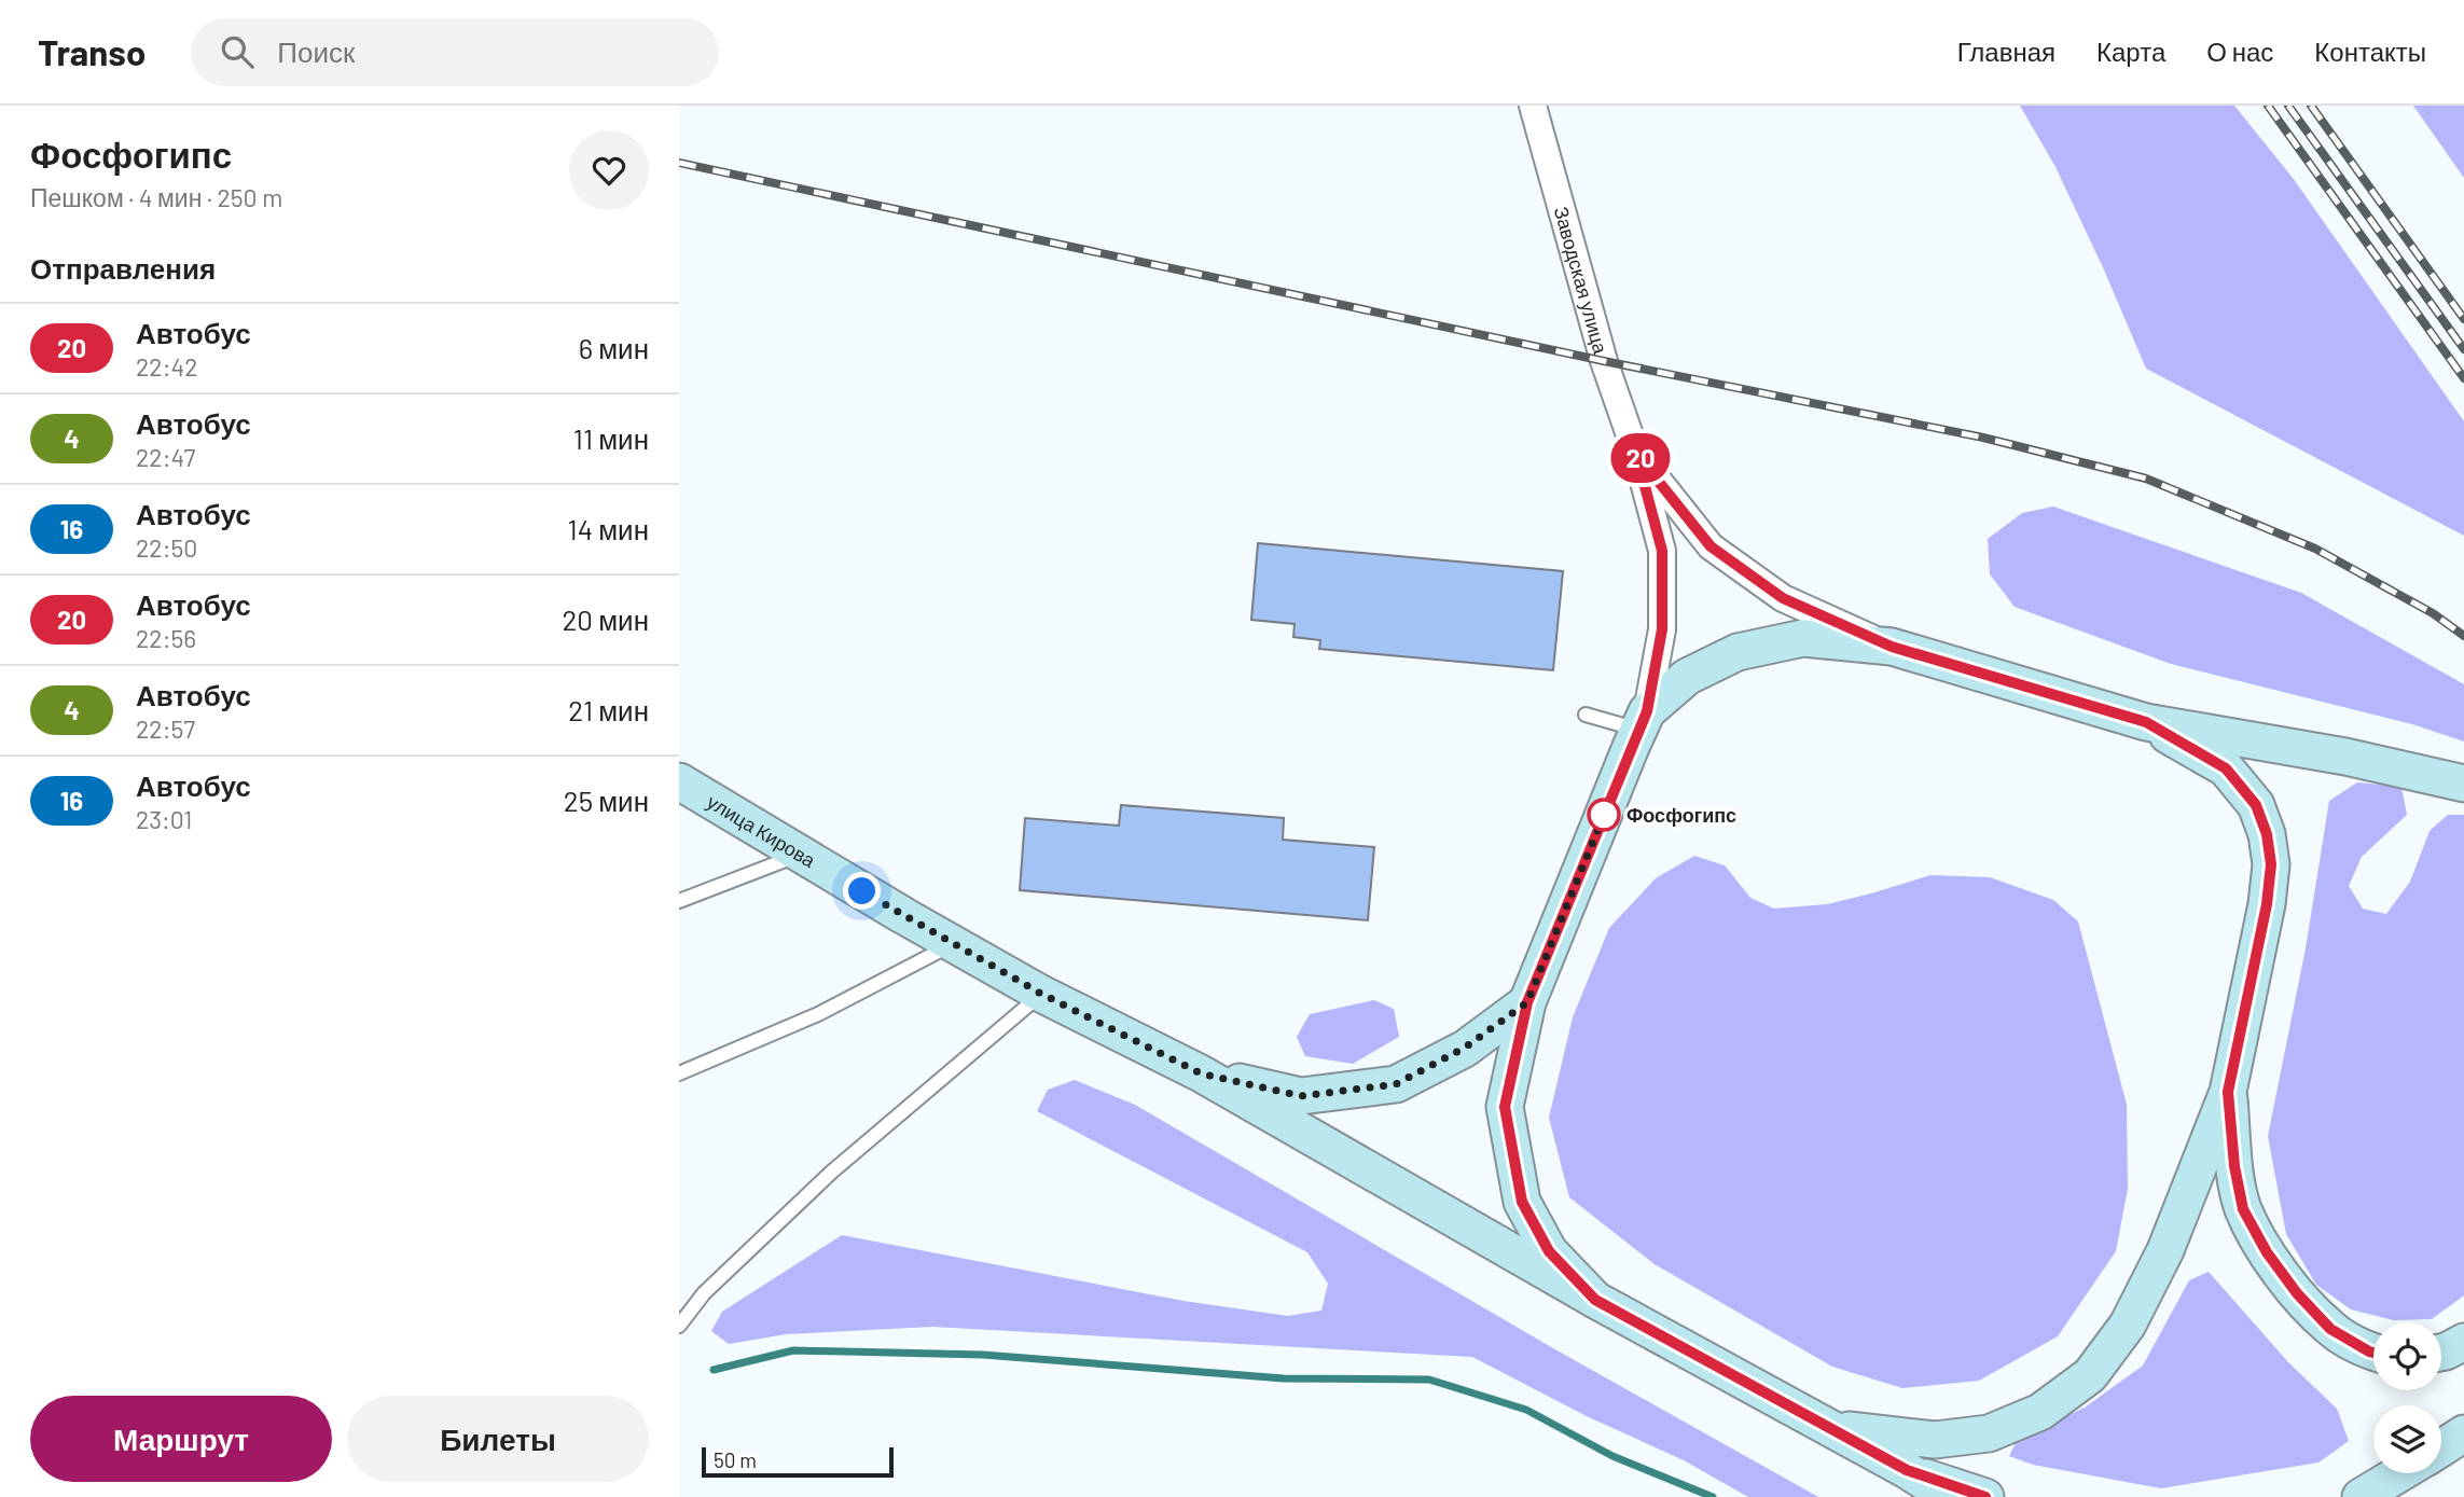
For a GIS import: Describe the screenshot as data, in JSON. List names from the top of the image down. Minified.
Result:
{"streets":{"street":["Заводская улица","улица Кирова"]},"places":["Фосфогипс"],"lines":["bus line 20"],"scale_bar":"50 m","page":{"header":"Transo","search":"Поиск","nav":["Главная","Карта","О нас","Контакты"],"heading":[["Фосфогипс","Пешком · 4 мин · 250 m"],"Отправления"],"on_map":"20","list":[{"mark":"20","name":"Автобус","note":"22:42","value":"6 мин"},{"mark":"4","name":"Автобус","note":"22:47","value":"11 мин"},{"mark":"16","name":"Автобус","note":"22:50","value":"14 мин"},{"mark":"20","name":"Автобус","note":"22:56","value":"20 мин"},{"mark":"4","name":"Автобус","note":"22:57","value":"21 мин"},{"mark":"16","name":"Автобус","note":"23:01","value":"25 мин"}],"buttons":["Маршрут","Билеты"],"scale":"50 m"}}
